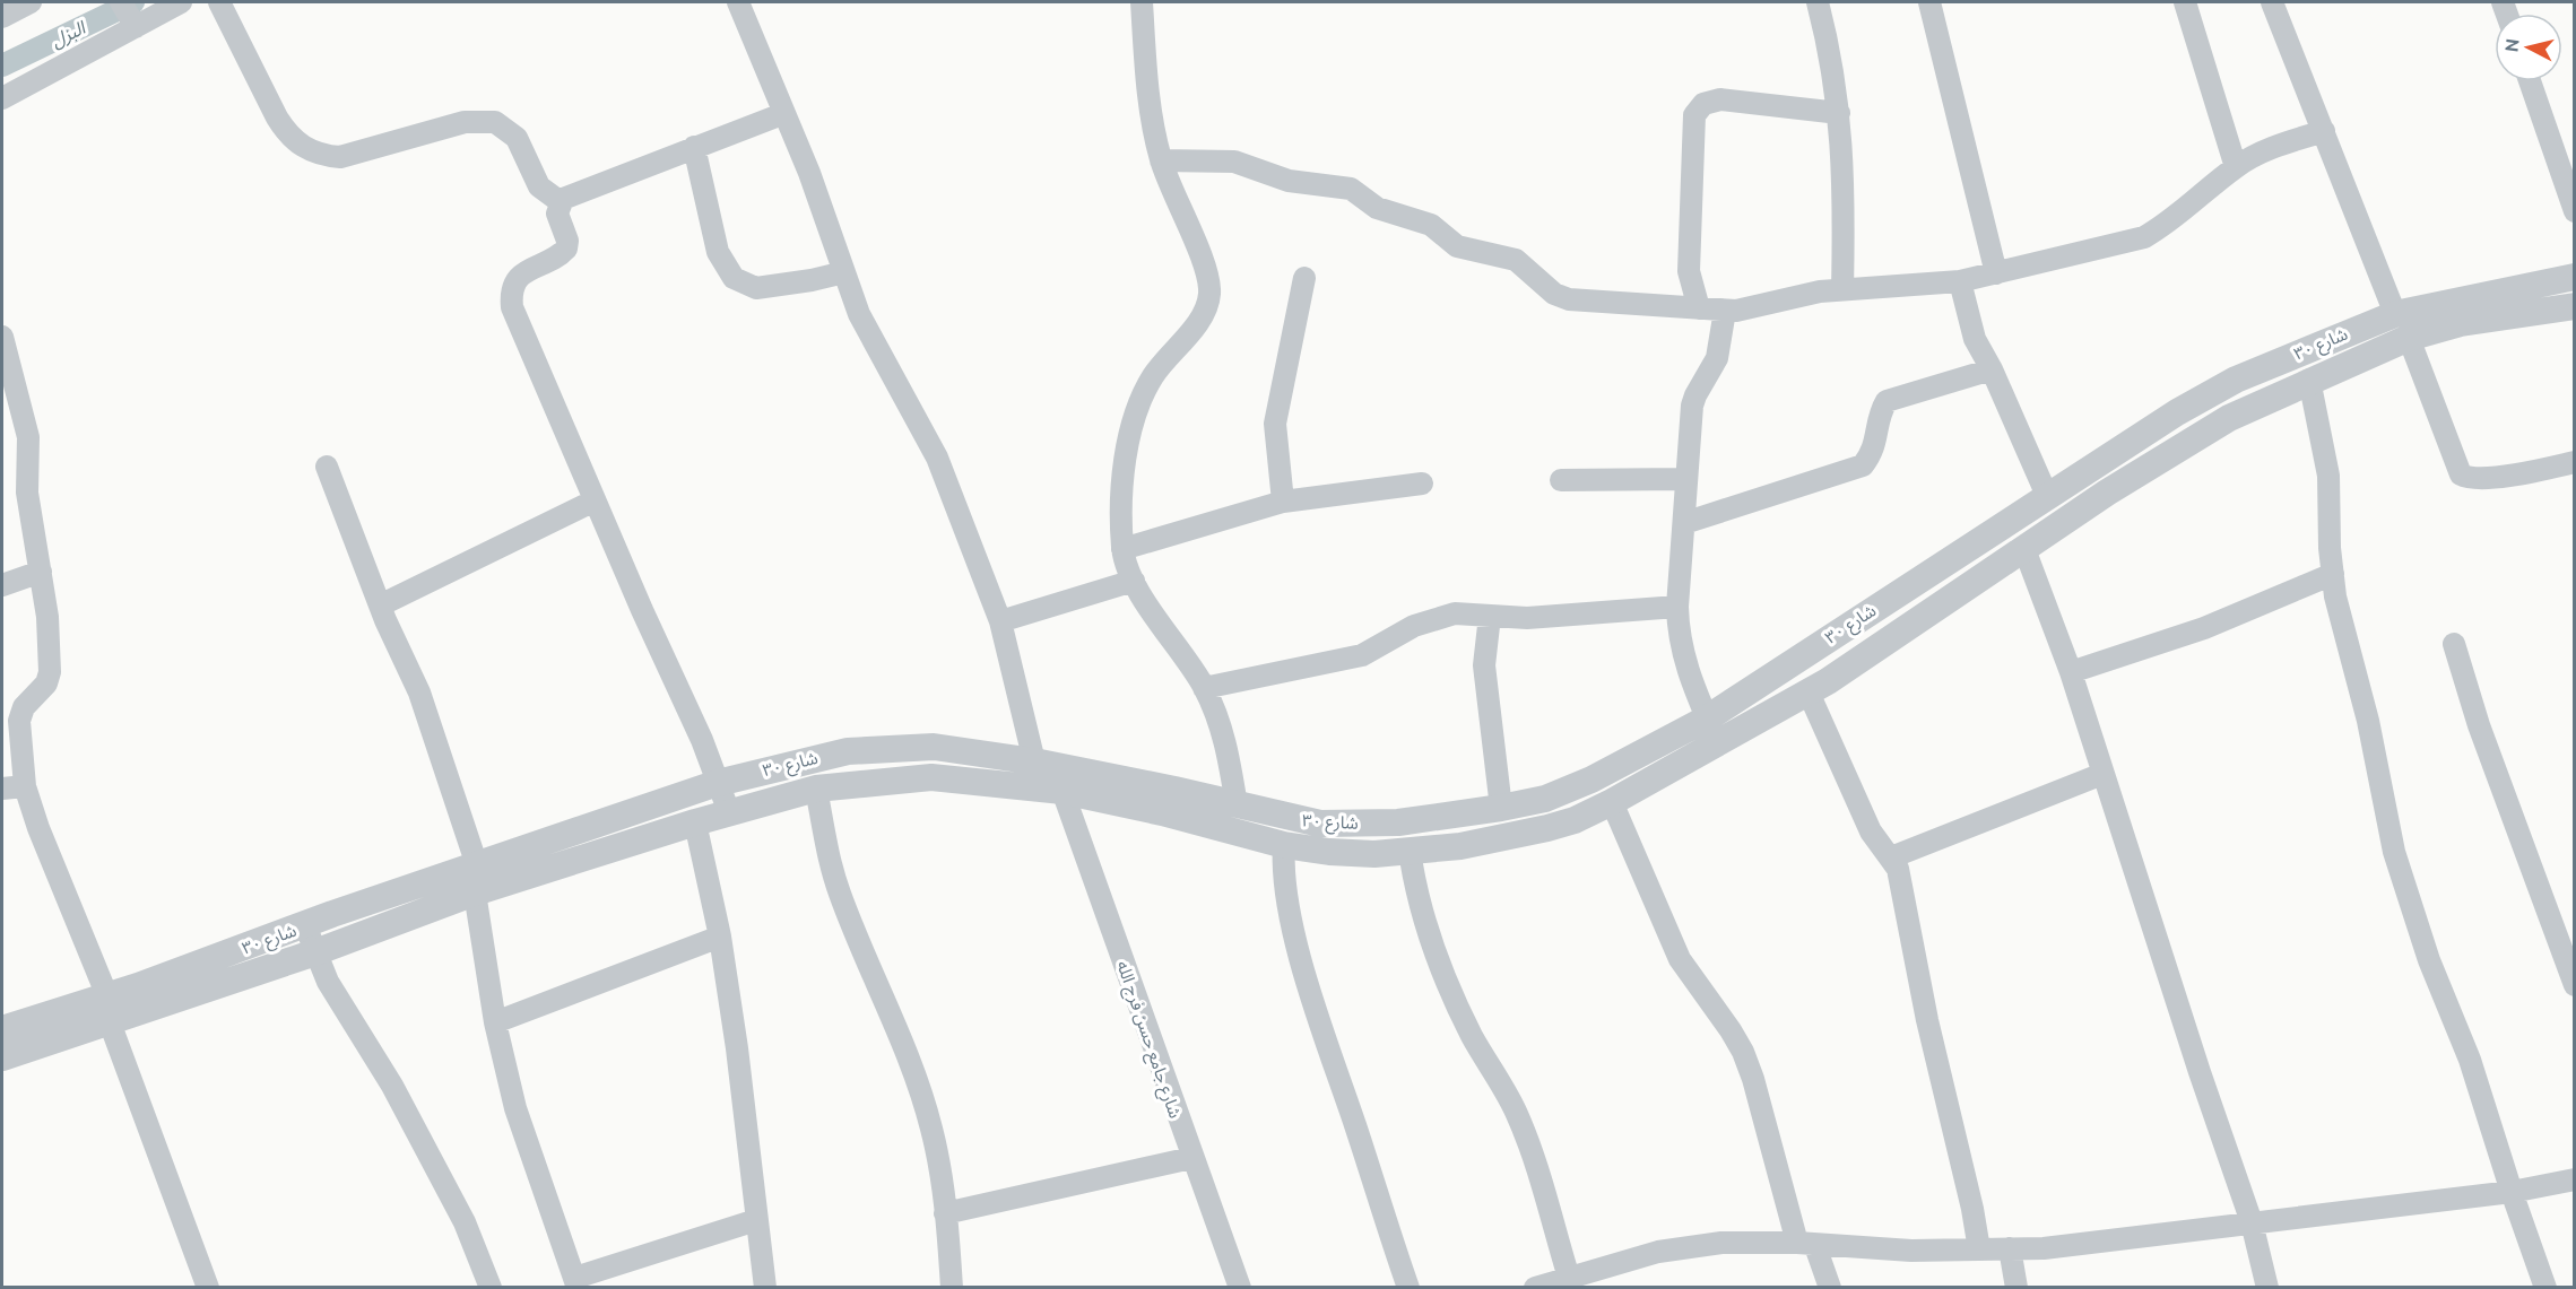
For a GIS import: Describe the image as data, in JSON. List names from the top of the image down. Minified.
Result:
{"streets":{"street":["شارع ٣٠","شارع جامع حسن فرج الله"]},"crossings":[["شارع ٣٠","شارع جامع حسن فرج الله"]],"water":["البزل"],"north":"left"}
